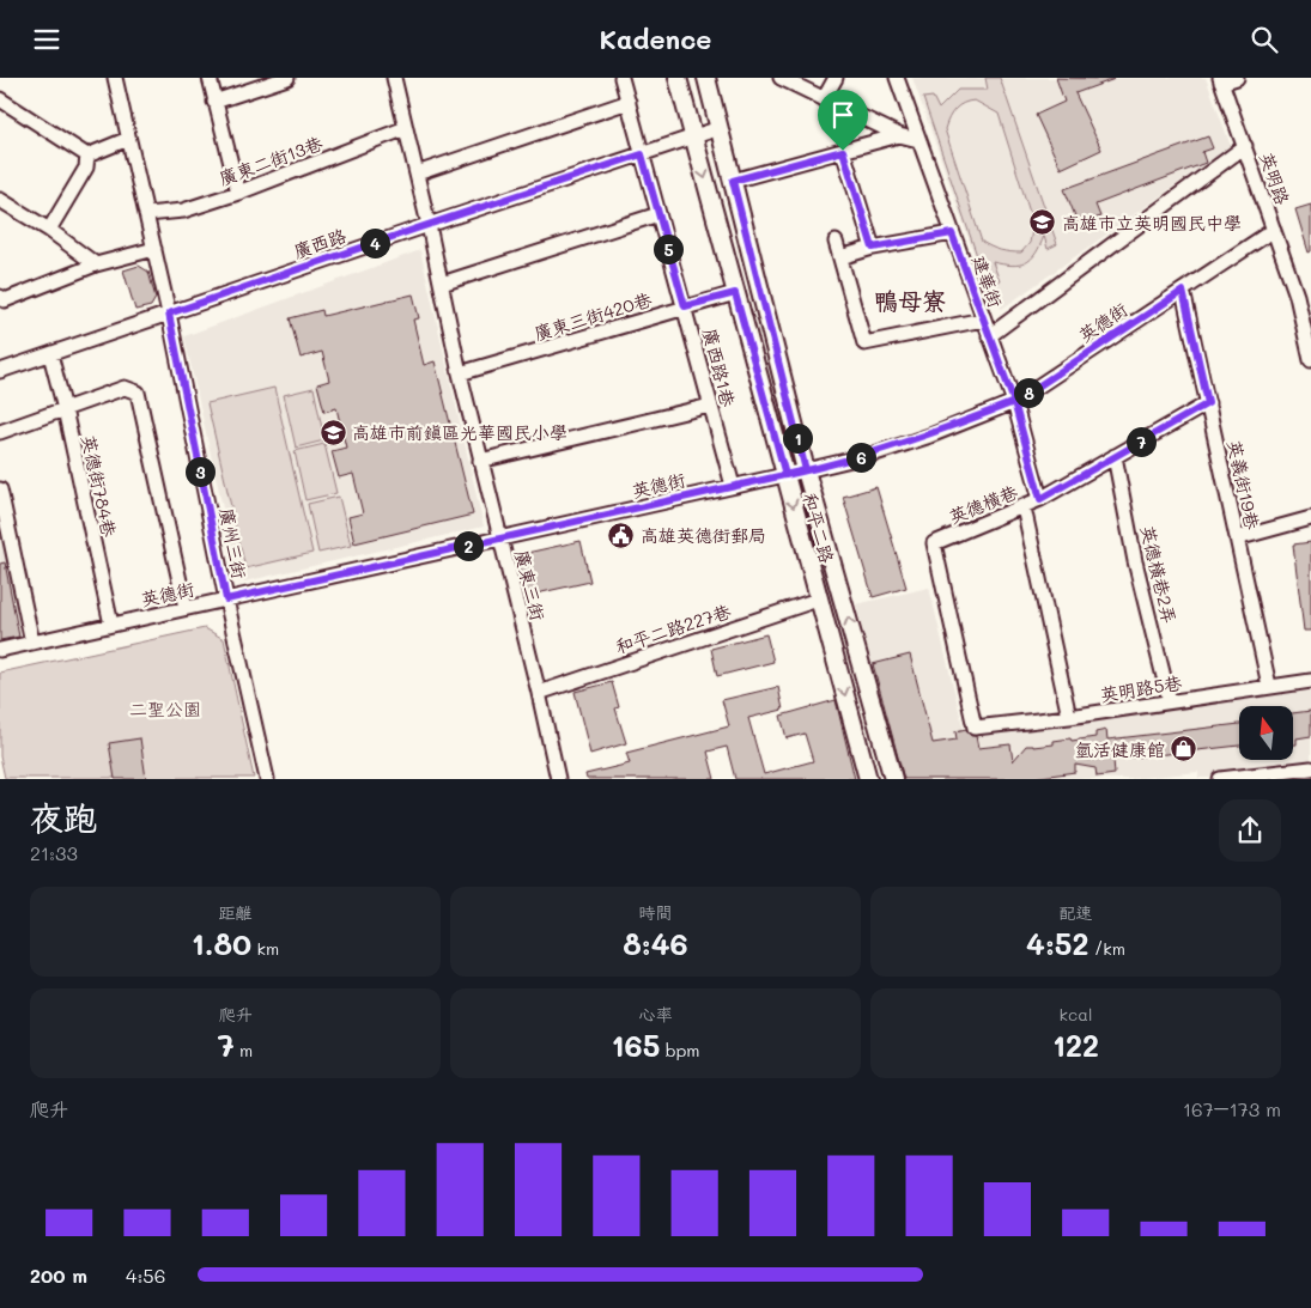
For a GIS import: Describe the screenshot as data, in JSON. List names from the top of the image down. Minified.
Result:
{"streets":{"street":["廣東二街13巷","英明路","廣西路","建華街","廣東三街420巷","英德街","廣西路1巷","英義街19巷","英德街784巷","英德橫巷","和平二路","廣州三街","英德橫巷2弄","廣東三街","和平二路227巷","英明路5巷"]},"crossings":[["廣東二街13巷","廣州三街"],["廣東二街13巷","廣東三街"],["英明路","英德街"],["廣西路","廣西路1巷"],["廣西路","英德街784巷"],["廣西路","和平二路"],["廣西路","廣州三街"],["廣西路","廣東三街"],["建華街","英德街"],["建華街","英德橫巷"],["廣東三街420巷","廣西路1巷"],["廣東三街420巷","和平二路"],["廣東三街420巷","廣東三街"],["英德街","廣西路1巷"],["英德街","英義街19巷"],["英德街","英德街784巷"],["英德街","和平二路"],["英德街","廣州三街"],["英德街","廣東三街"],["英義街19巷","英德橫巷"],["英義街19巷","英明路5巷"],["英德橫巷","英德橫巷2弄"],["英德橫巷","英明路5巷"],["和平二路","和平二路227巷"],["英德橫巷2弄","英明路5巷"],["廣東三街","和平二路227巷"]],"districts":["鴨母寮"],"parks":["二聖公園"],"places":{"school or university":["高雄市立英明國民中學","高雄市前鎮區光華國民小學"],"public building":["高雄英德街郵局"],"shop":["氫活健康館"]},"north":"top","page":{"header":"Kadence","pins":["4","5","8","1","7","6","3","2"],"heading":["夜跑","21:33"],"stats":[["距離","1.80 km"],["時間","8:46"],["配速","4:52 /km"],["爬升","7 m"],["心率","165 bpm"],["kcal","122"]],"chart":["爬升","167–173 m"],"list":[{"name":"200 m","note":"4:56"}]}}
